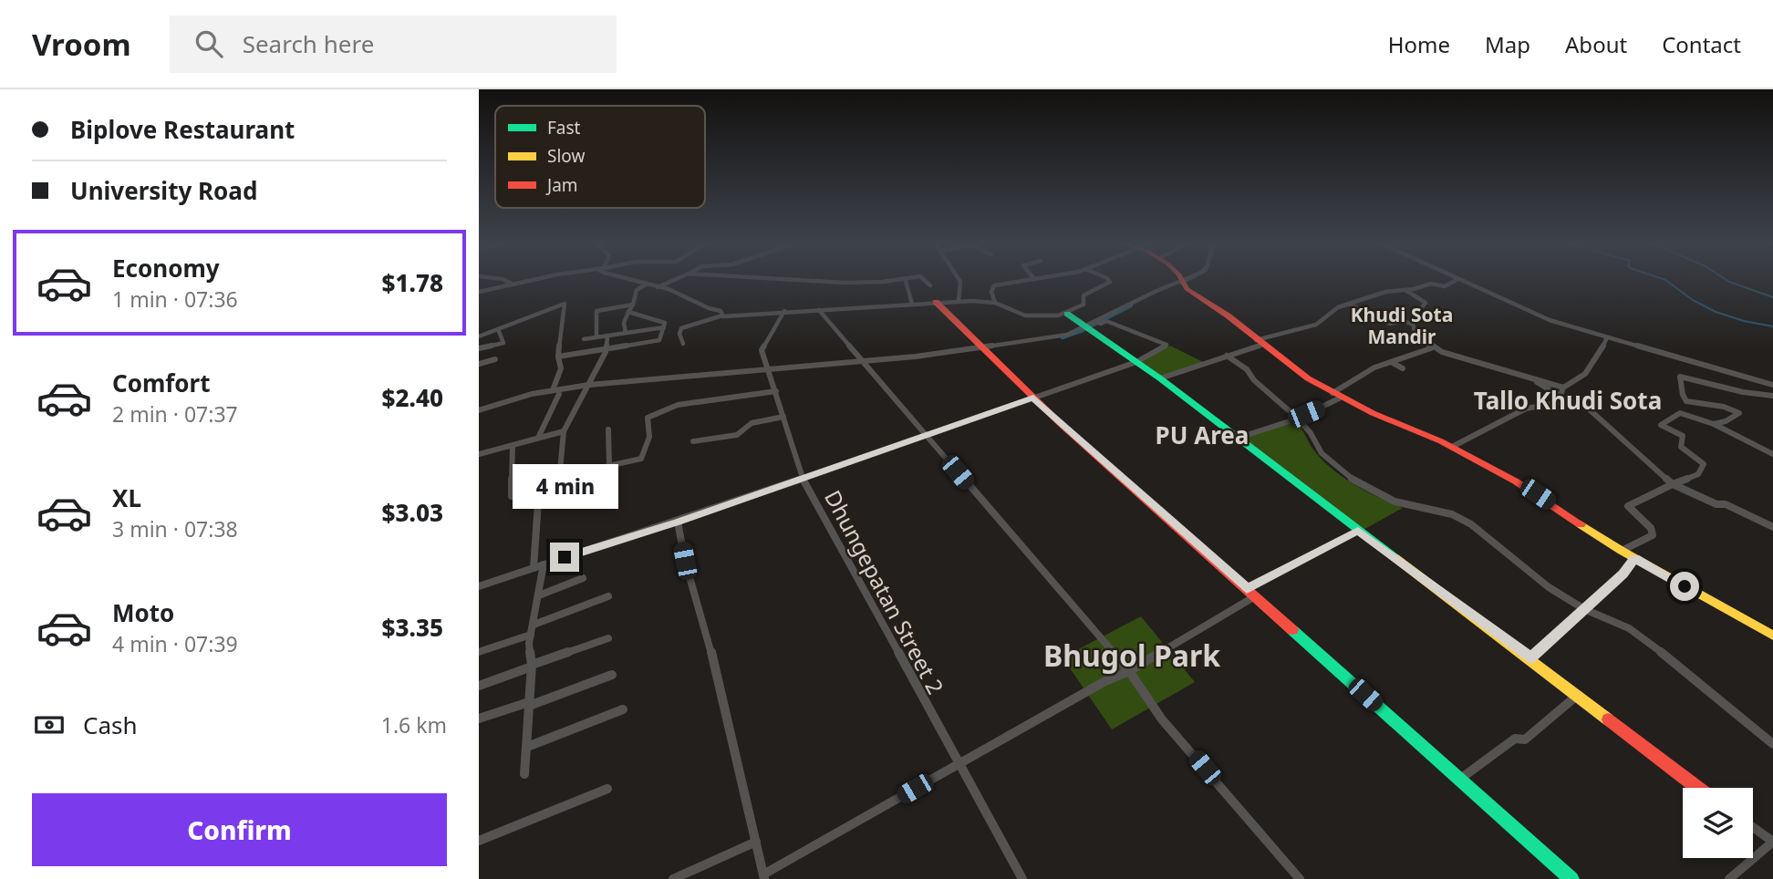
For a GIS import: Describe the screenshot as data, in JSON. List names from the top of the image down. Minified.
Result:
{"streets":{"street":["Dhungepatan Street 2"]},"districts":["Khudi Sota Mandir","Tallo Khudi Sota","PU Area","Bhugol Park"],"legend":["Fast","Slow","Jam"],"page":{"header":"Vroom","search":"Search here","nav":["Home","Map","About","Contact"],"banner":["Biplove Restaurant","University Road"],"list":[{"name":"Economy","note":"1 min · 07:36","value":"$1.78"},{"name":"Comfort","note":"2 min · 07:37","value":"$2.40"},{"name":"XL","note":"3 min · 07:38","value":"$3.03"},{"name":"Moto","note":"4 min · 07:39","value":"$3.35"}],"bubble":"4 min","pay":["Cash","1.6 km"],"buttons":"Confirm"}}
